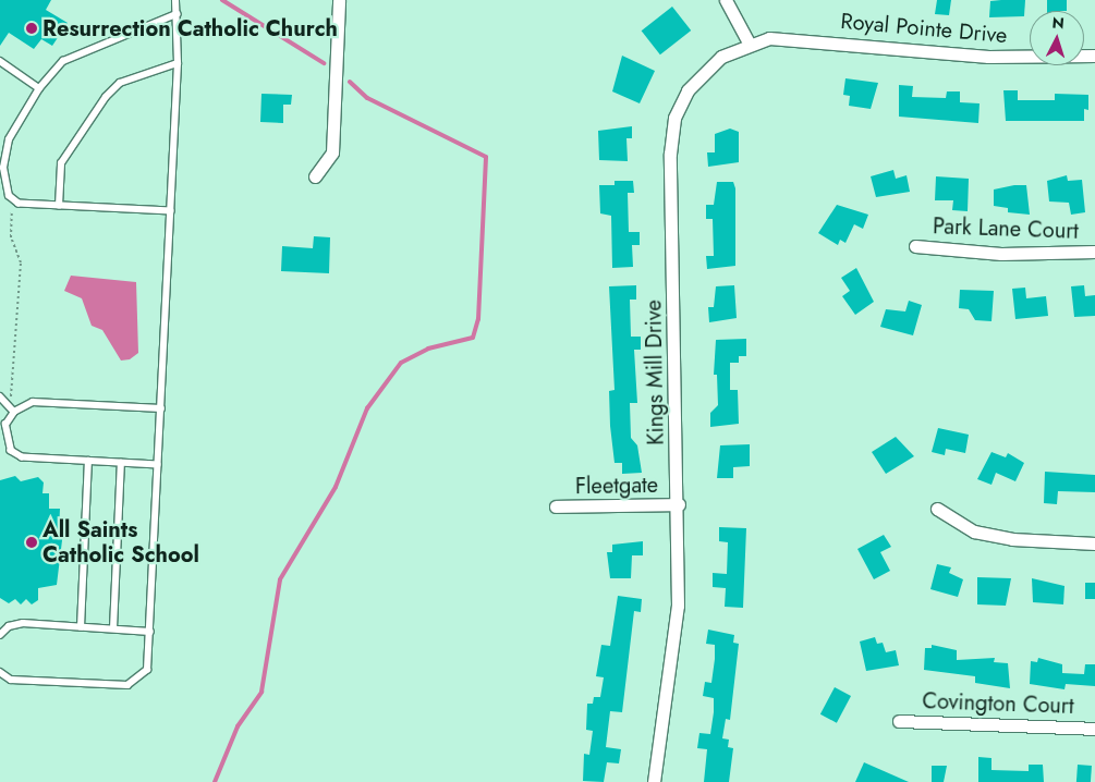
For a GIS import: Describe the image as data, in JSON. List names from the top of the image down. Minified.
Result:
{"streets":{"street":["Royal Pointe Drive","Park Lane Court","Kings Mill Drive","Fleetgate","Covington Court"]},"crossings":[["Royal Pointe Drive","Kings Mill Drive"],["Kings Mill Drive","Fleetgate"]],"places":["Resurrection Catholic Church","All Saints Catholic School"],"north":"top"}
